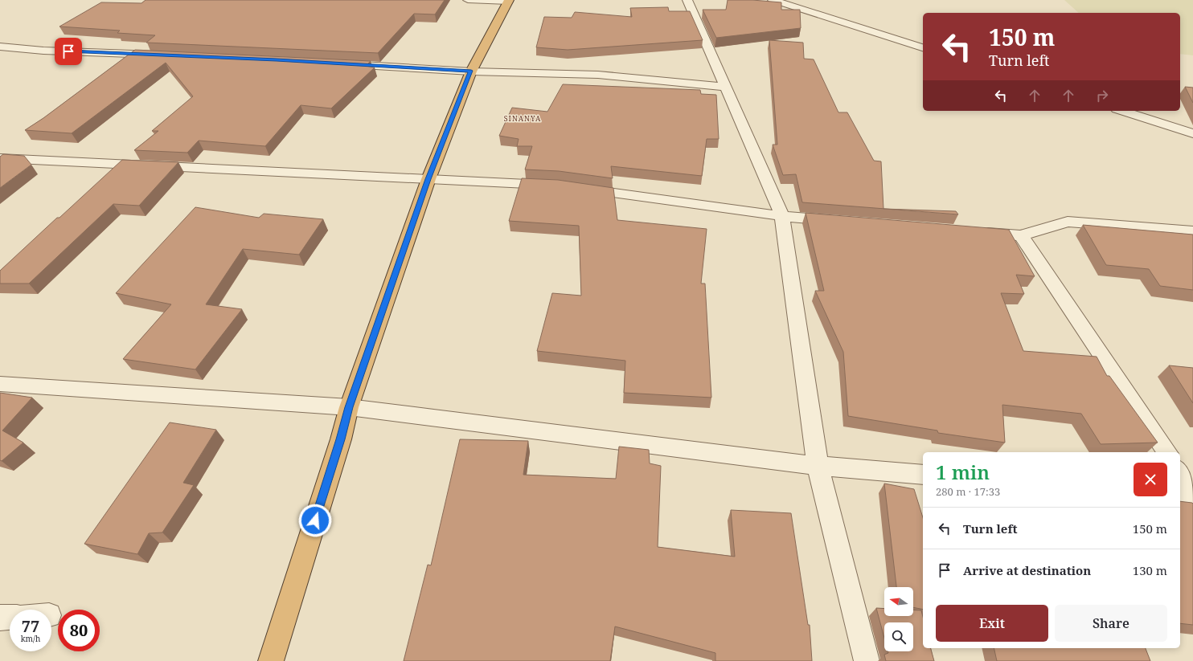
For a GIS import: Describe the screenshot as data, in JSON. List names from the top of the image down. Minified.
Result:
{"districts":["SINANYA"],"north":"left","page":{"turn":["150 m","Turn left"],"heading":["1 min","280 m · 17:33"],"list":[{"name":"Turn left","value":"150 m"},{"name":"Arrive at destination","value":"130 m"}],"buttons":["Exit","Share"],"speed":"77 km/h","limit":"80"}}
